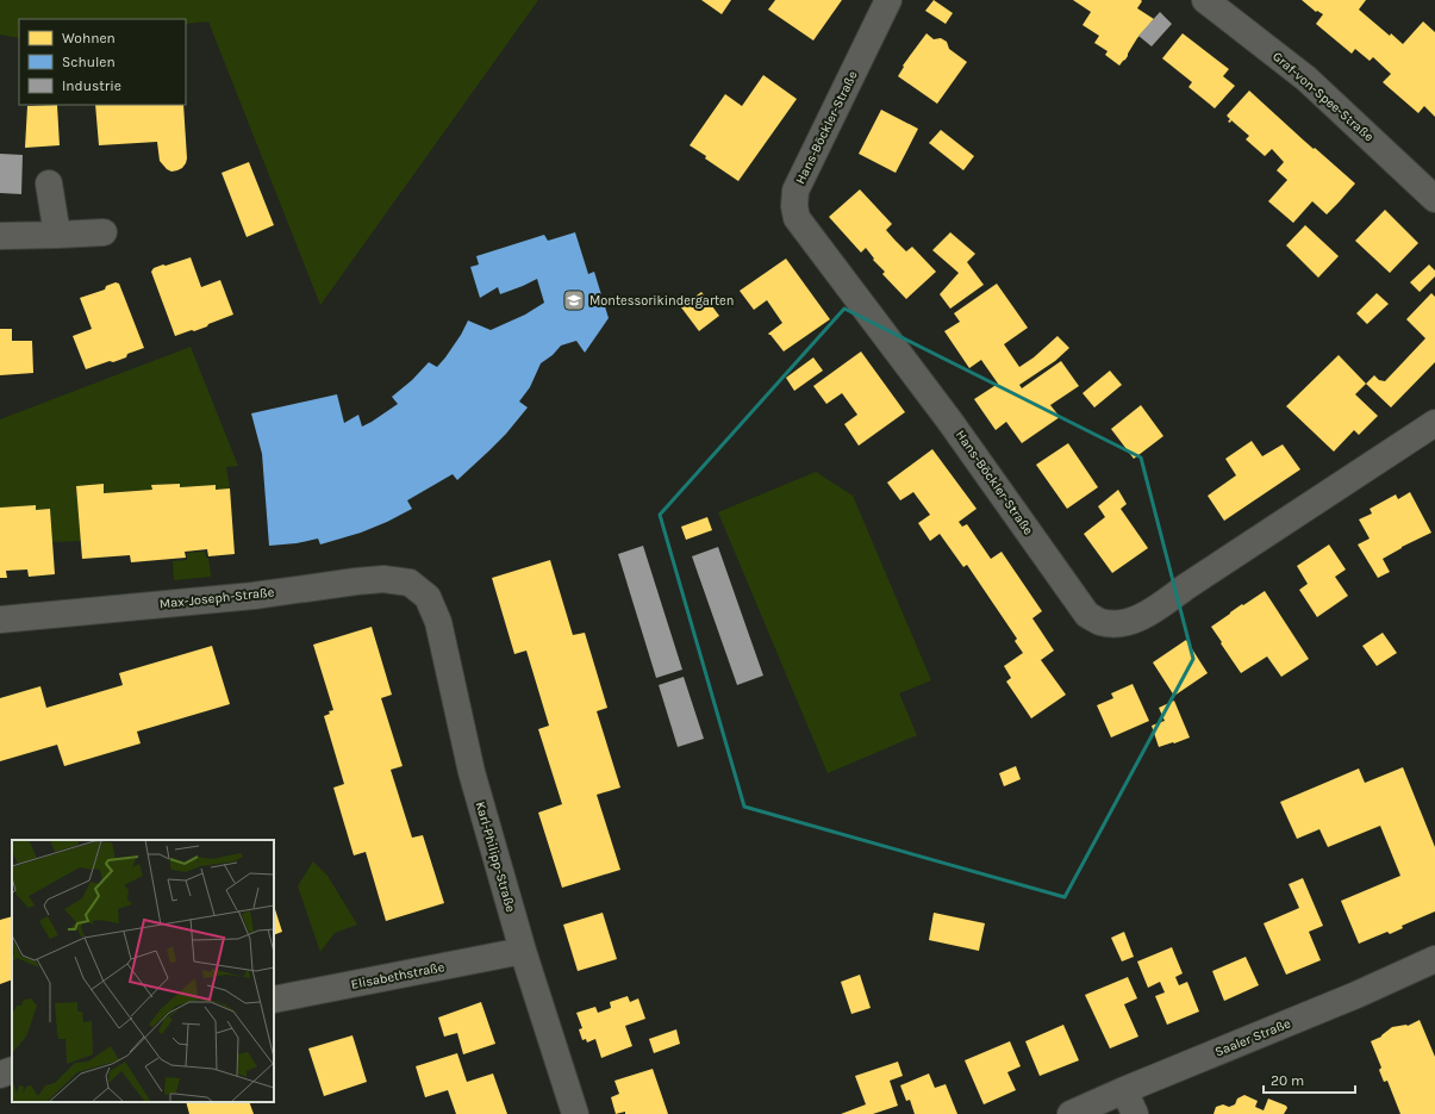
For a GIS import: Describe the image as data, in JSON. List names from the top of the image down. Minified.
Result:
{"streets":{"street":["Graf-von-Spee-Straße","Hans-Böckler-Straße","Max-Joseph-Straße","Karl-Philipp-Straße","Elisabethstraße","Saaler Straße"]},"crossings":[["Max-Joseph-Straße","Karl-Philipp-Straße"],["Karl-Philipp-Straße","Elisabethstraße"]],"places":{"school or university":["Montessorikindergarten"]},"legend":["Wohnen","Schulen","Industrie"],"scale_bar":"20 m"}
